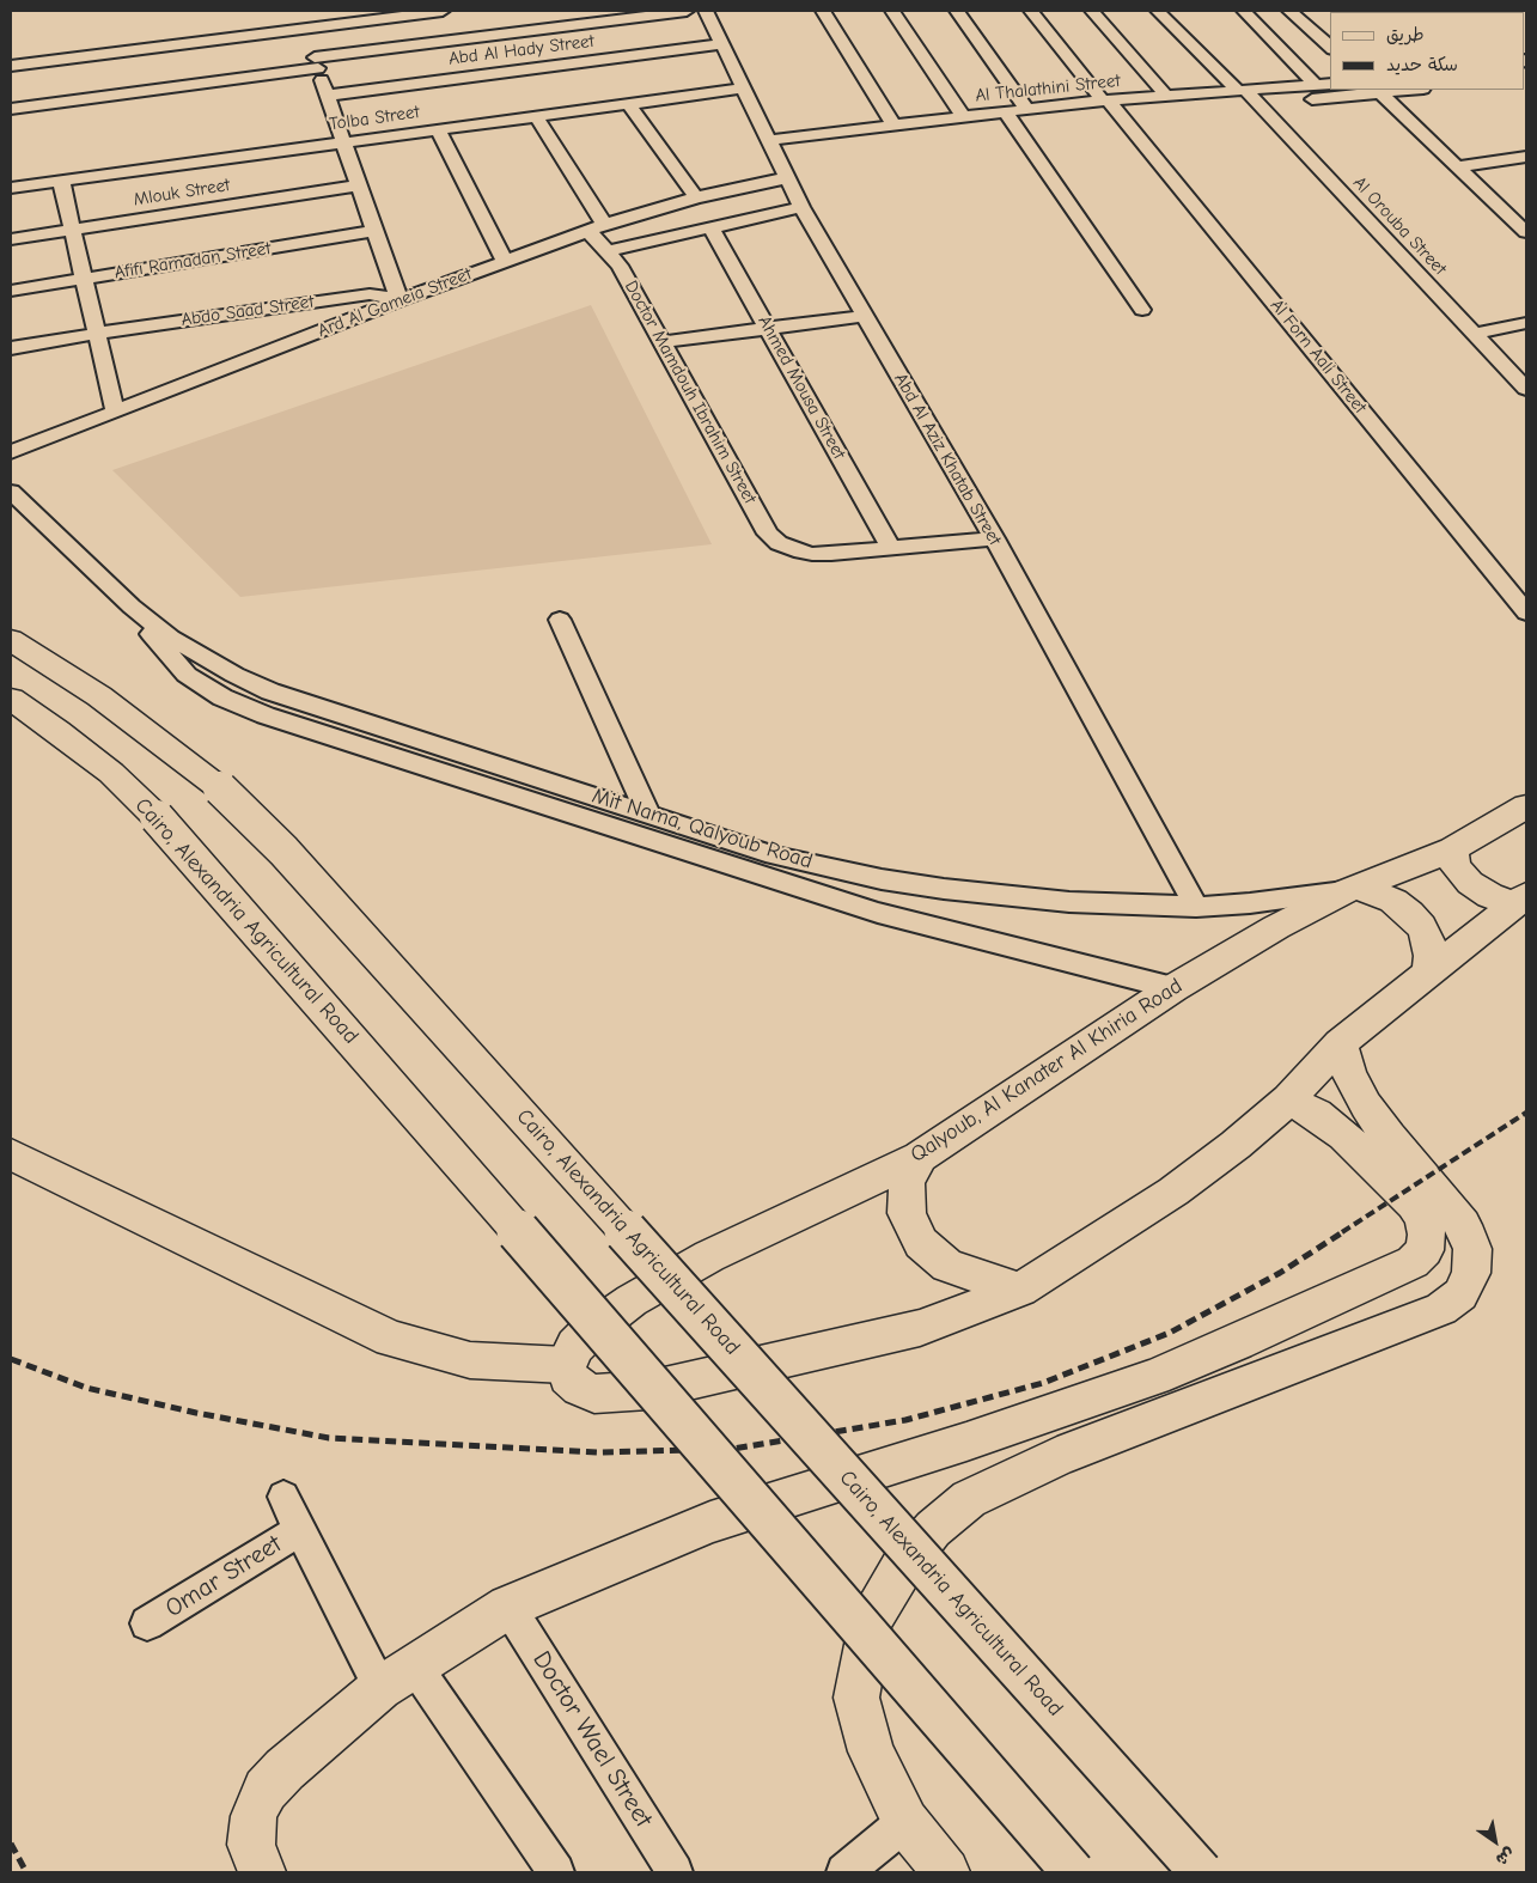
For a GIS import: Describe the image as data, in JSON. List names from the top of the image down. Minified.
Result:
{"streets":{"main road":["Cairo, Alexandria Agricultural Road","Qalyoub, Al Kanater Al Khiria Road"],"street":["Abd Al Hady Street","Al Thalathini Street","Tolba Street","Mlouk Street","Al Orouba Street","Afifi Ramadan Street","Ard Al Gameia Street","Abdo Saad Street","Al Forn Aali Street","Ahmed Mousa Street","Doctor Mamdouh Ibrahim Street","Abd Al Aziz Khatab Street","Mit Nama, Qalyoub Road","Omar Street","Doctor Wael Street"]},"crossings":[["Abd Al Hady Street","Abd Al Aziz Khatab Street"],["Al Thalathini Street","Al Orouba Street"],["Al Thalathini Street","Al Forn Aali Street"],["Al Thalathini Street","Abd Al Aziz Khatab Street"],["Tolba Street","Doctor Mamdouh Ibrahim Street"],["Tolba Street","Abd Al Aziz Khatab Street"],["Ard Al Gameia Street","Abdo Saad Street"],["Ard Al Gameia Street","Doctor Mamdouh Ibrahim Street"],["Ard Al Gameia Street","Abd Al Aziz Khatab Street"],["Ahmed Mousa Street","Doctor Mamdouh Ibrahim Street"],["Abd Al Aziz Khatab Street","Mit Nama, Qalyoub Road"],["Mit Nama, Qalyoub Road","Qalyoub, Al Kanater Al Khiria Road"]],"legend":["طريق","سكة حديد"],"north":"bottom right"}
